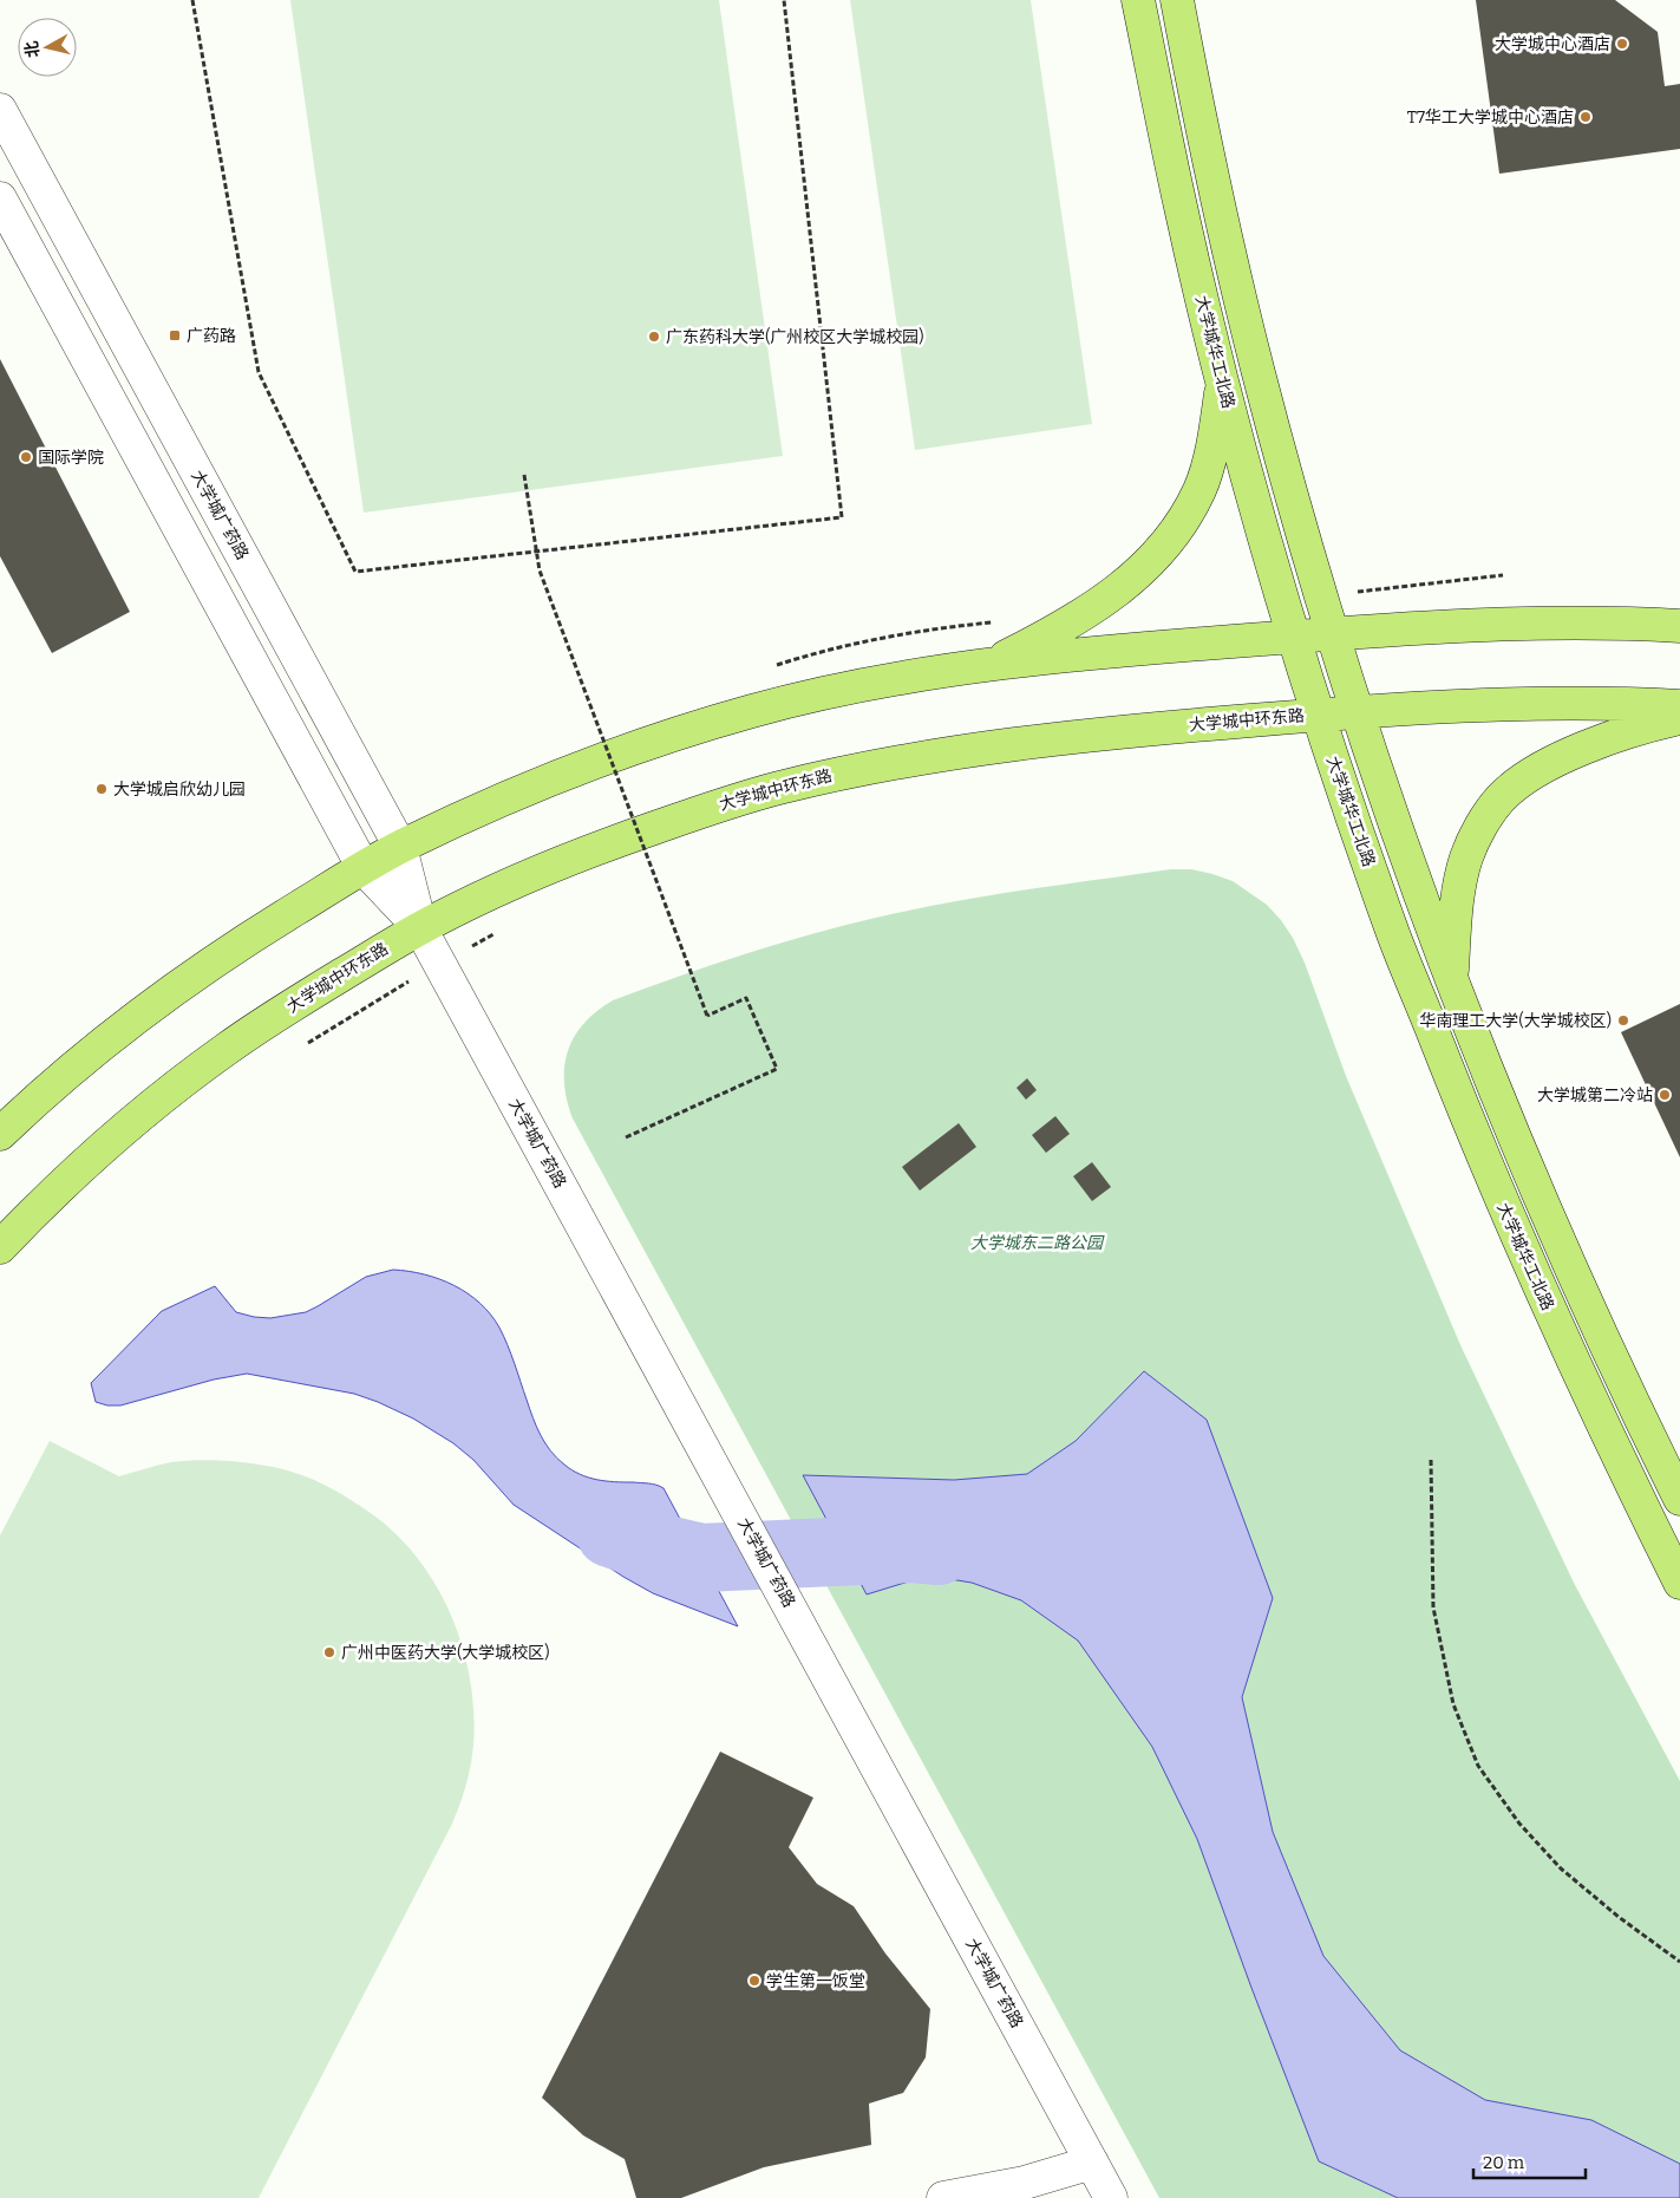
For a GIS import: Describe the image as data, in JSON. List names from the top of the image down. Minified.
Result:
{"streets":{"main road":["大学城华工北路","大学城中环东路"],"street":["大学城广药路"]},"crossings":[["大学城华工北路","大学城中环东路"],["大学城广药路","大学城中环东路"]],"parks":["大学城东二路公园"],"places":{"other":["大学城中心酒店","T7华工大学城中心酒店","广东药科大学(广州校区大学城校园)","国际学院","大学城启欣幼儿园","华南理工大学(大学城校区)","大学城第二冷站","广州中医药大学(大学城校区)","学生第一饭堂"],"transit":["广药路"]},"scale_bar":"20 m","north":"left"}
